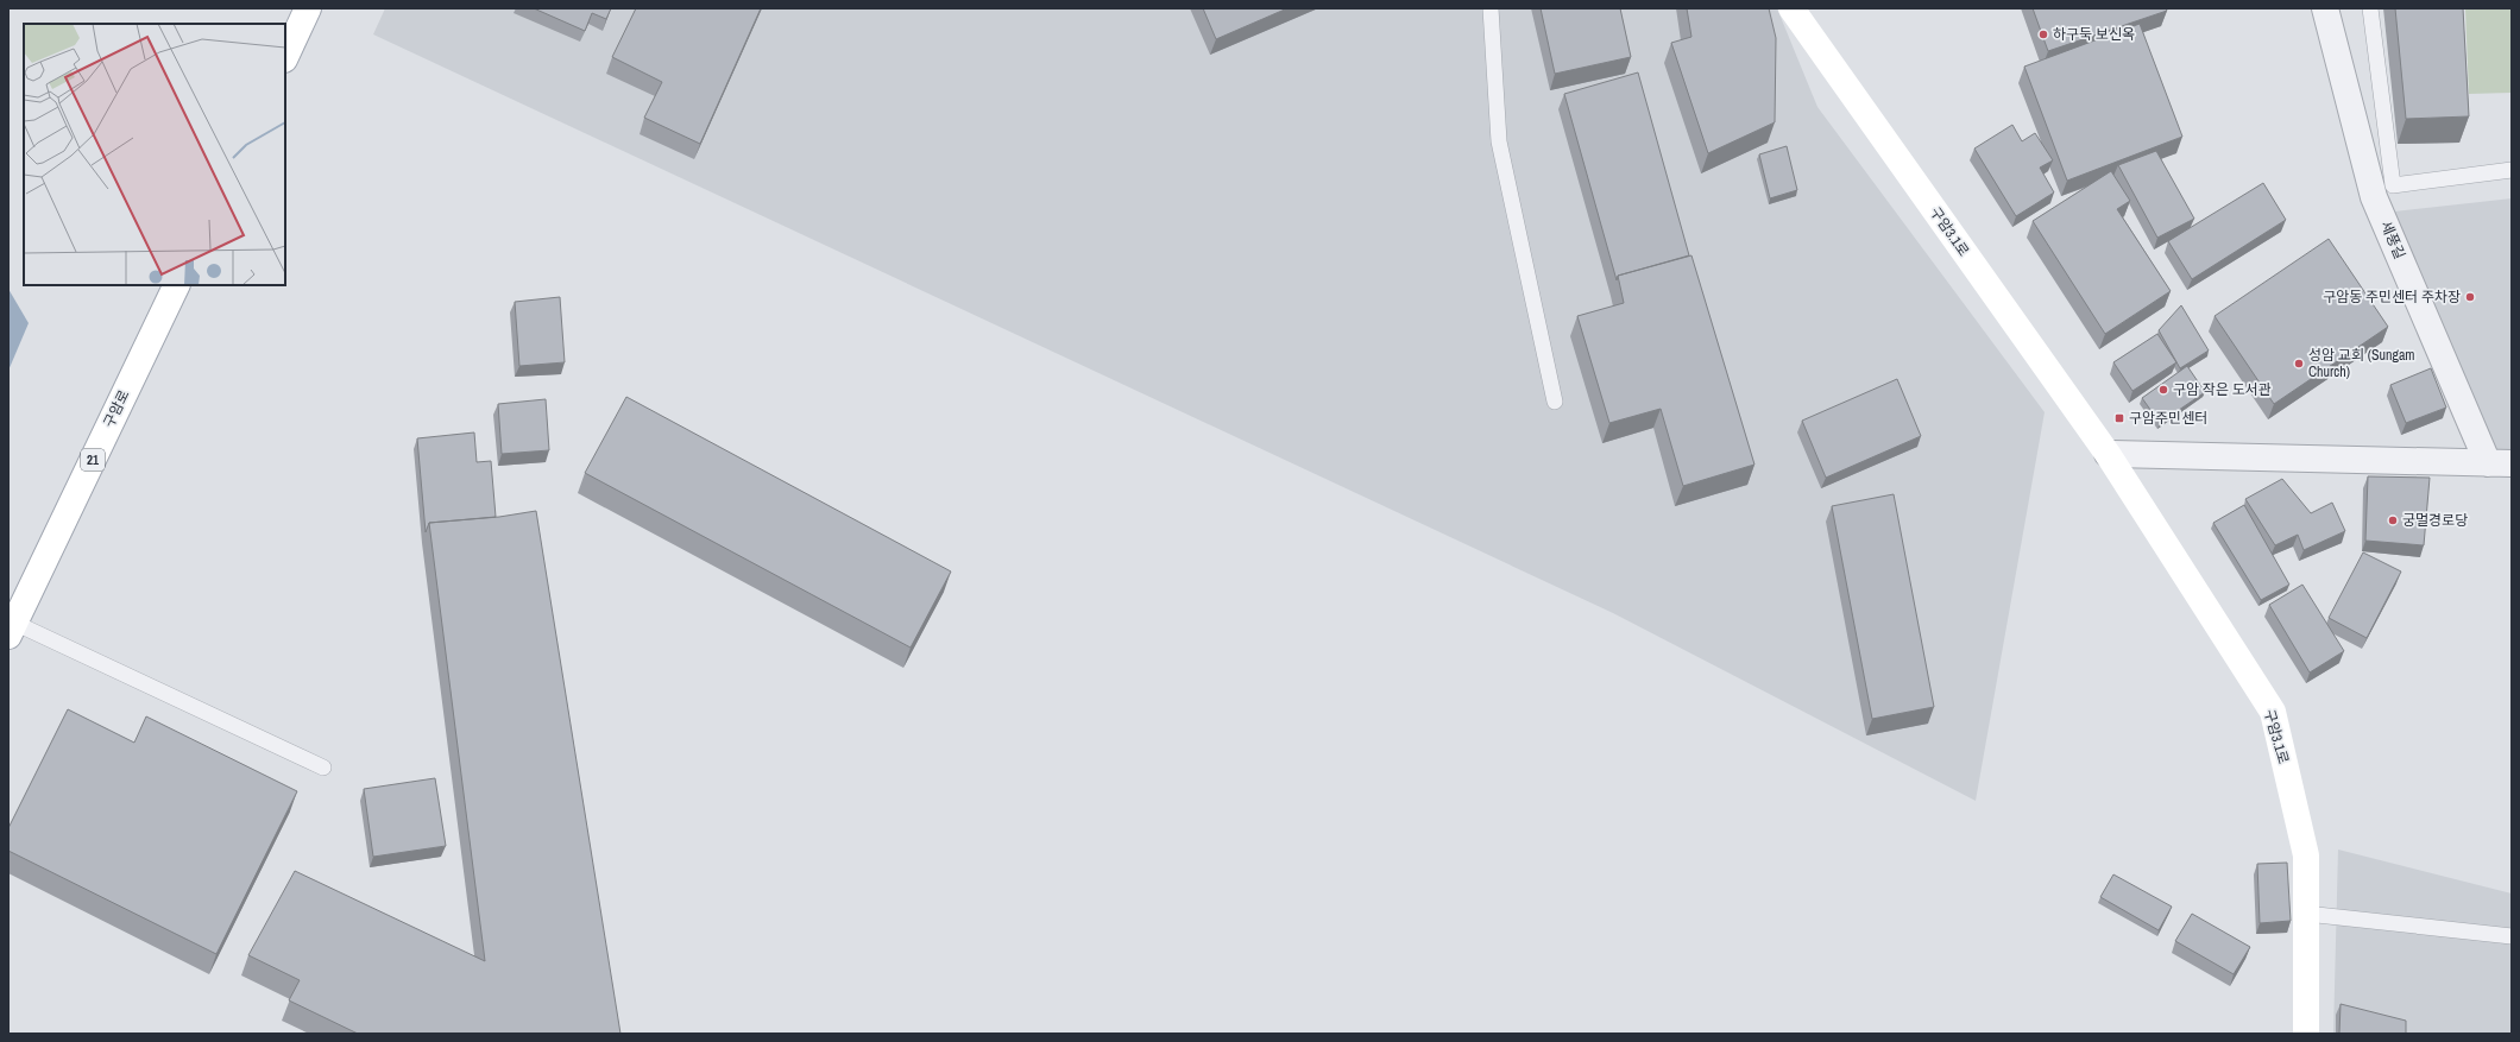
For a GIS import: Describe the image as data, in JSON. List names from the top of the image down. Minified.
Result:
{"streets":{"street":["구암3.1로","세풍길","구암로","21"]},"places":{"other":["하구둑 보신옥","구암동 주민센터 주차장","성암 교회 (Sungam Church)","구암 작은 도서관","궁멀경로당"],"transit":["구암주민센터"]}}
